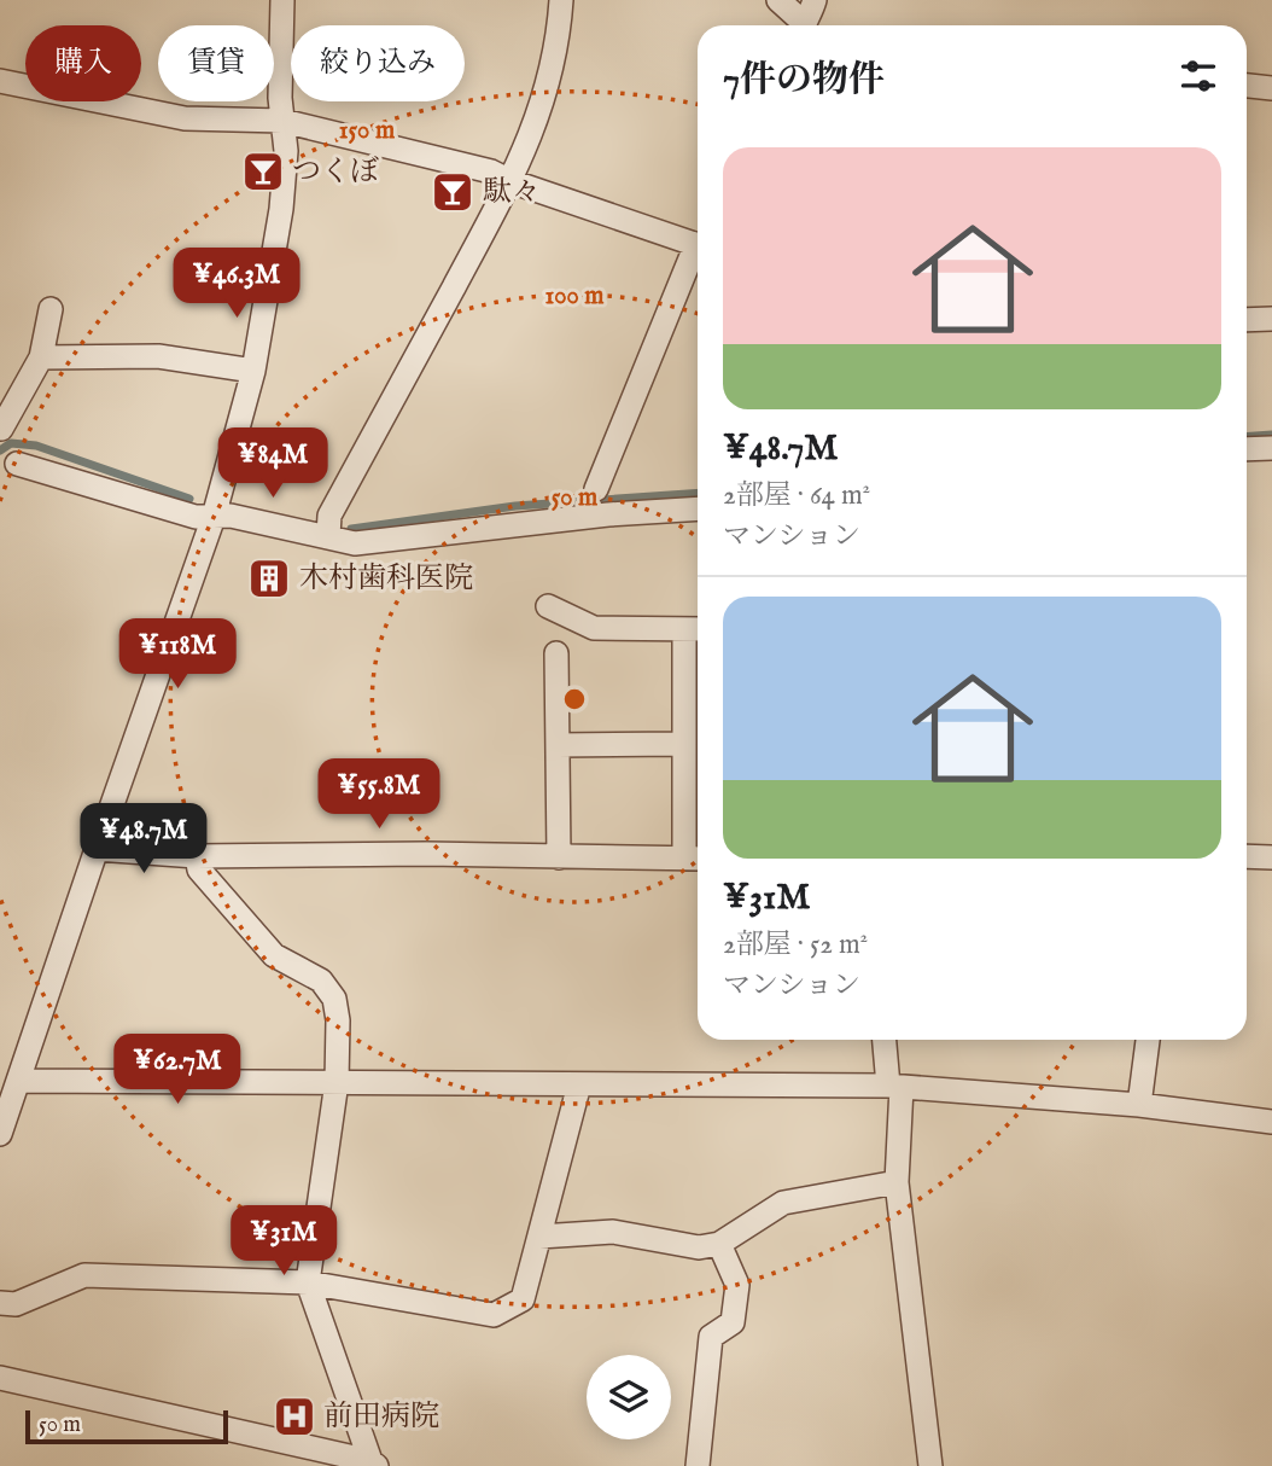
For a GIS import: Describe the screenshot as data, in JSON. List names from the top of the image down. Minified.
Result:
{"places":{"bar":["つくぼ","駄々"],"building":["木村歯科医院"],"hospital":["前田病院"]},"scale_bar":"50 m","page":{"chip":["購入","賃貸","絞り込み"],"heading":"7件の物件","list":[{"name":"¥48.7M","note":"2部屋 · 64 m² · マンション"},{"name":"¥31M","note":"2部屋 · 52 m² · マンション"}],"price":["¥46.3M","¥84M","¥118M","¥55.8M","¥48.7M","¥62.7M","¥31M"],"scale":"50 m"},"rings":["150 m","100 m","50 m"]}
